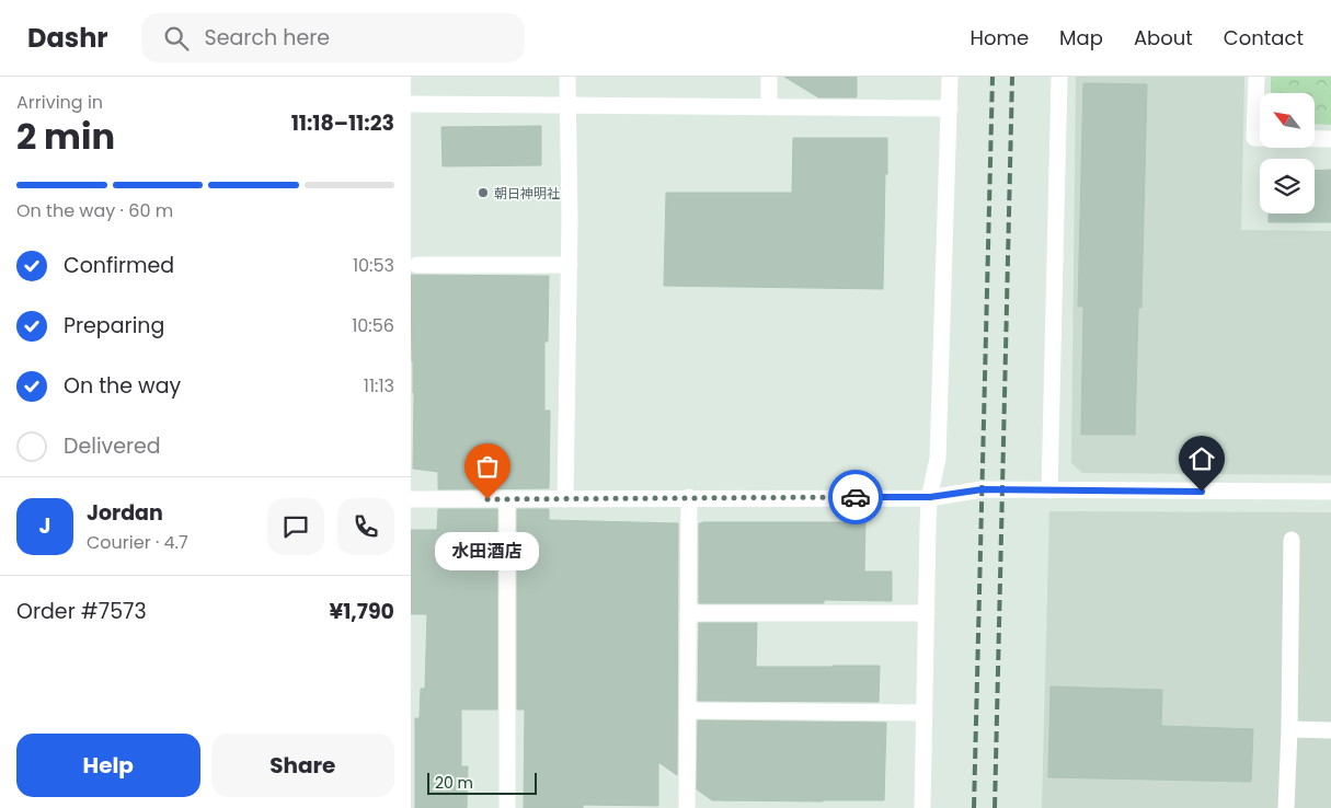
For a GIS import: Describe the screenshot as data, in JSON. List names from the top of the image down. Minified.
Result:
{"places":["朝日神明社","水田酒店"],"scale_bar":"20 m","north":"top left","page":{"header":"Dashr","search":"Search here","nav":["Home","Map","About","Contact"],"heading":["2 min","Arriving in","11:18–11:23"],"panel":["Jordan","Courier · 4.7","Order #7573","¥1,790"],"bar":"On the way · 60 m","list":[["Confirmed","10:53"],["Preparing","10:56"],["On the way","11:13"],"Delivered"],"round":"J","bubble":"水田酒店","buttons":["Help","Share"],"scale":"20 m"}}
